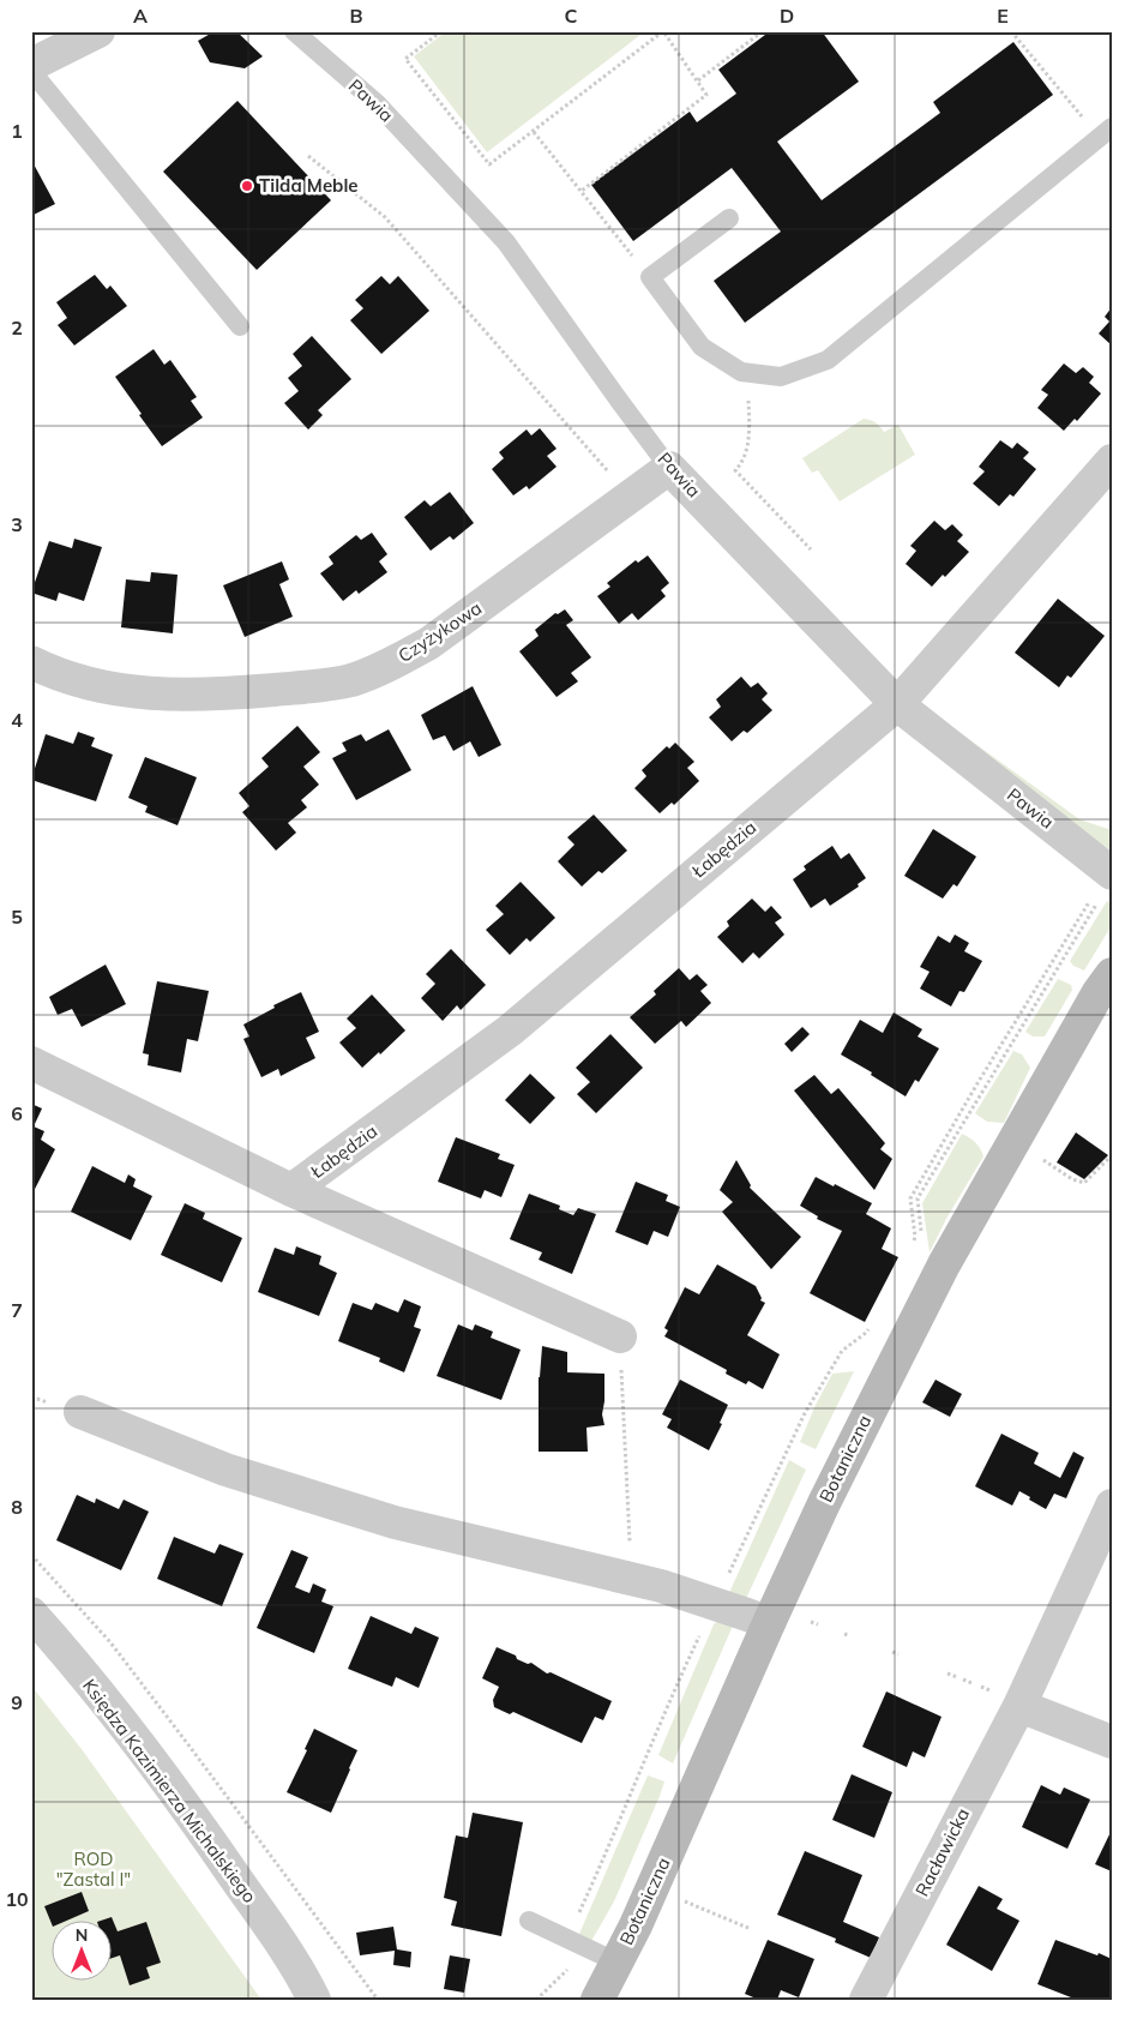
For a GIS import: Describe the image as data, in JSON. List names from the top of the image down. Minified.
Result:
{"streets":{"main road":["Botaniczna"],"street":["Pawia","Czyżykowa","Łabędzia","Księdza Kazimierza Michalskiego","Racławicka"]},"crossings":[["Pawia","Czyżykowa"],["Pawia","Łabędzia"]],"parks":["ROD \"Zastal I\""],"places":["Tilda Meble"],"north":"top","grid":{"columns":["A","B","C","D","E"],"rows":["1","2","3","4","5","6","7","8","9","10"]}}
